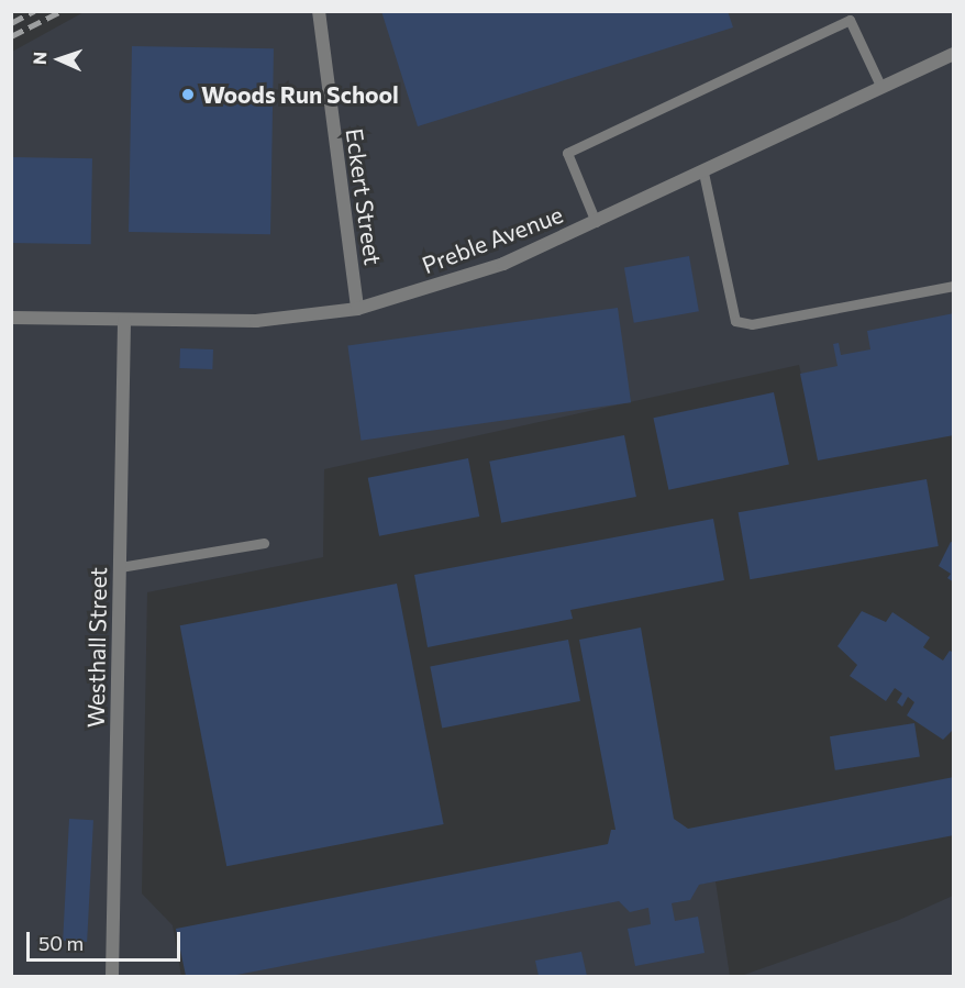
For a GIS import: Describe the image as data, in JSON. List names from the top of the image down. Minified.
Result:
{"streets":{"street":["Eckert Street","Preble Avenue","Westhall Street"]},"crossings":[["Eckert Street","Preble Avenue"],["Preble Avenue","Westhall Street"]],"places":["Woods Run School"],"scale_bar":"50 m","north":"left"}
